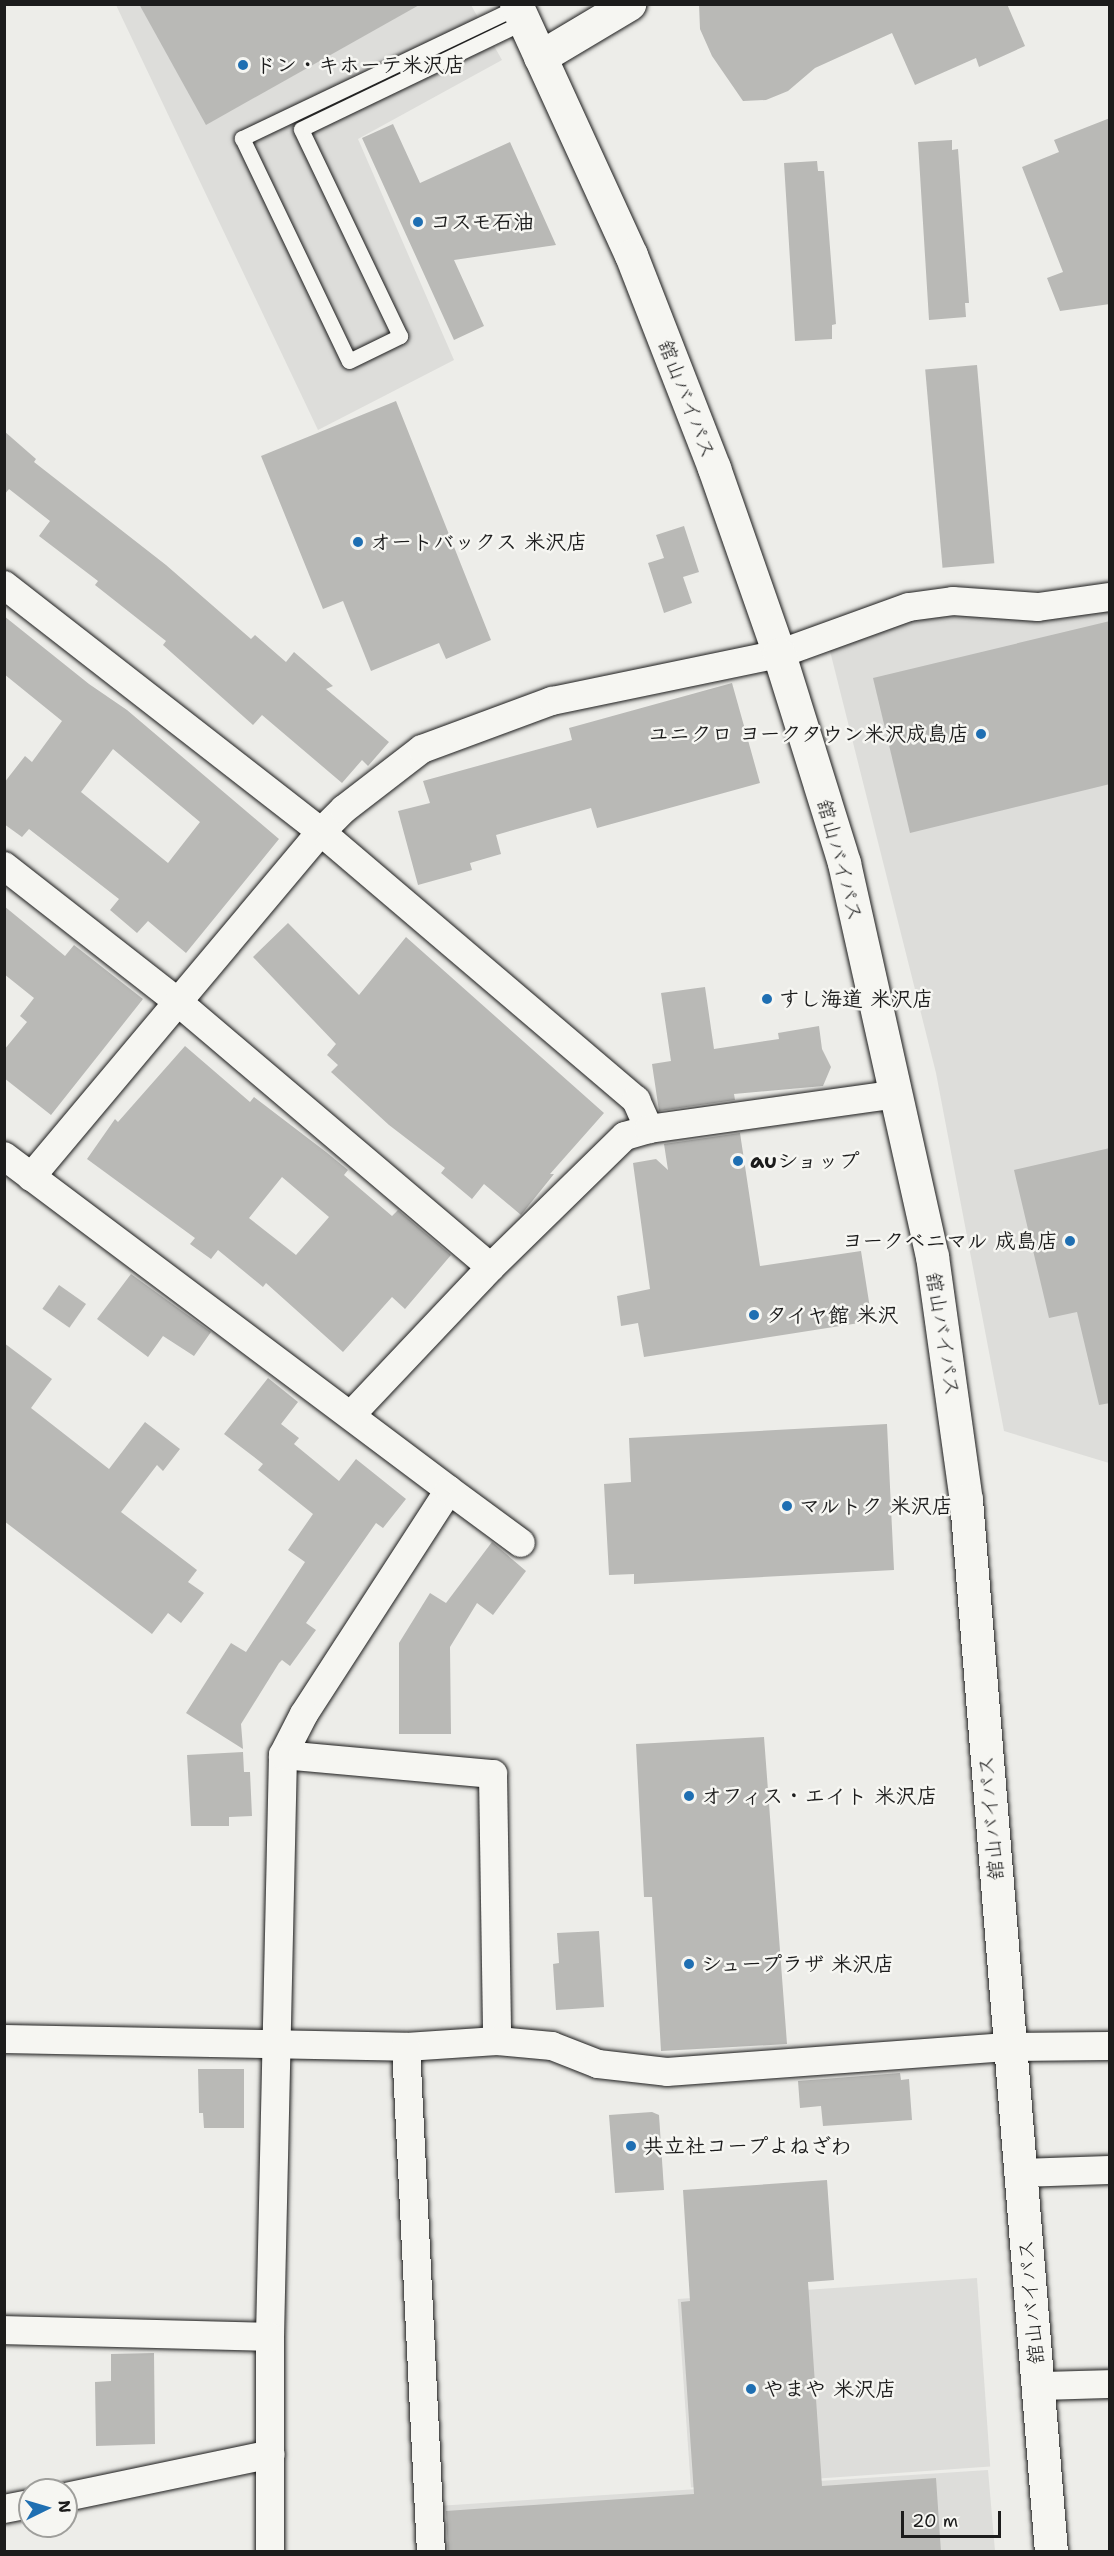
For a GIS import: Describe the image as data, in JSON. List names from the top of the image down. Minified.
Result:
{"streets":{"main road":["舘山バイパス"]},"places":["ドン・キホーテ米沢店","コスモ石油","オートバックス 米沢店","ユニクロ ヨークタウン米沢成島店","すし海道 米沢店","auショップ","ヨークベニマル 成島店","タイヤ館 米沢","マルトク 米沢店","オフィス・エイト 米沢店","シュープラザ 米沢店","共立社コープよねざわ","やまや 米沢店"],"scale_bar":"20 m","north":"right"}
